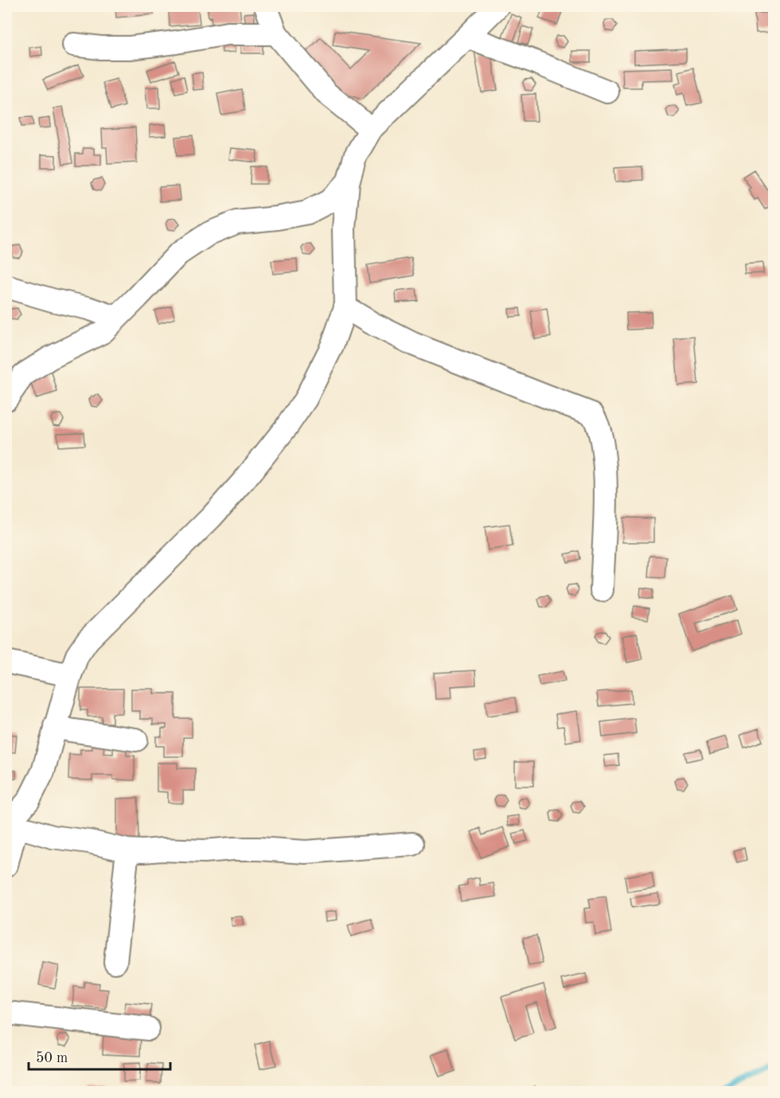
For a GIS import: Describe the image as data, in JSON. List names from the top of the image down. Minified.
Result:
{"scale_bar":"50 m"}
